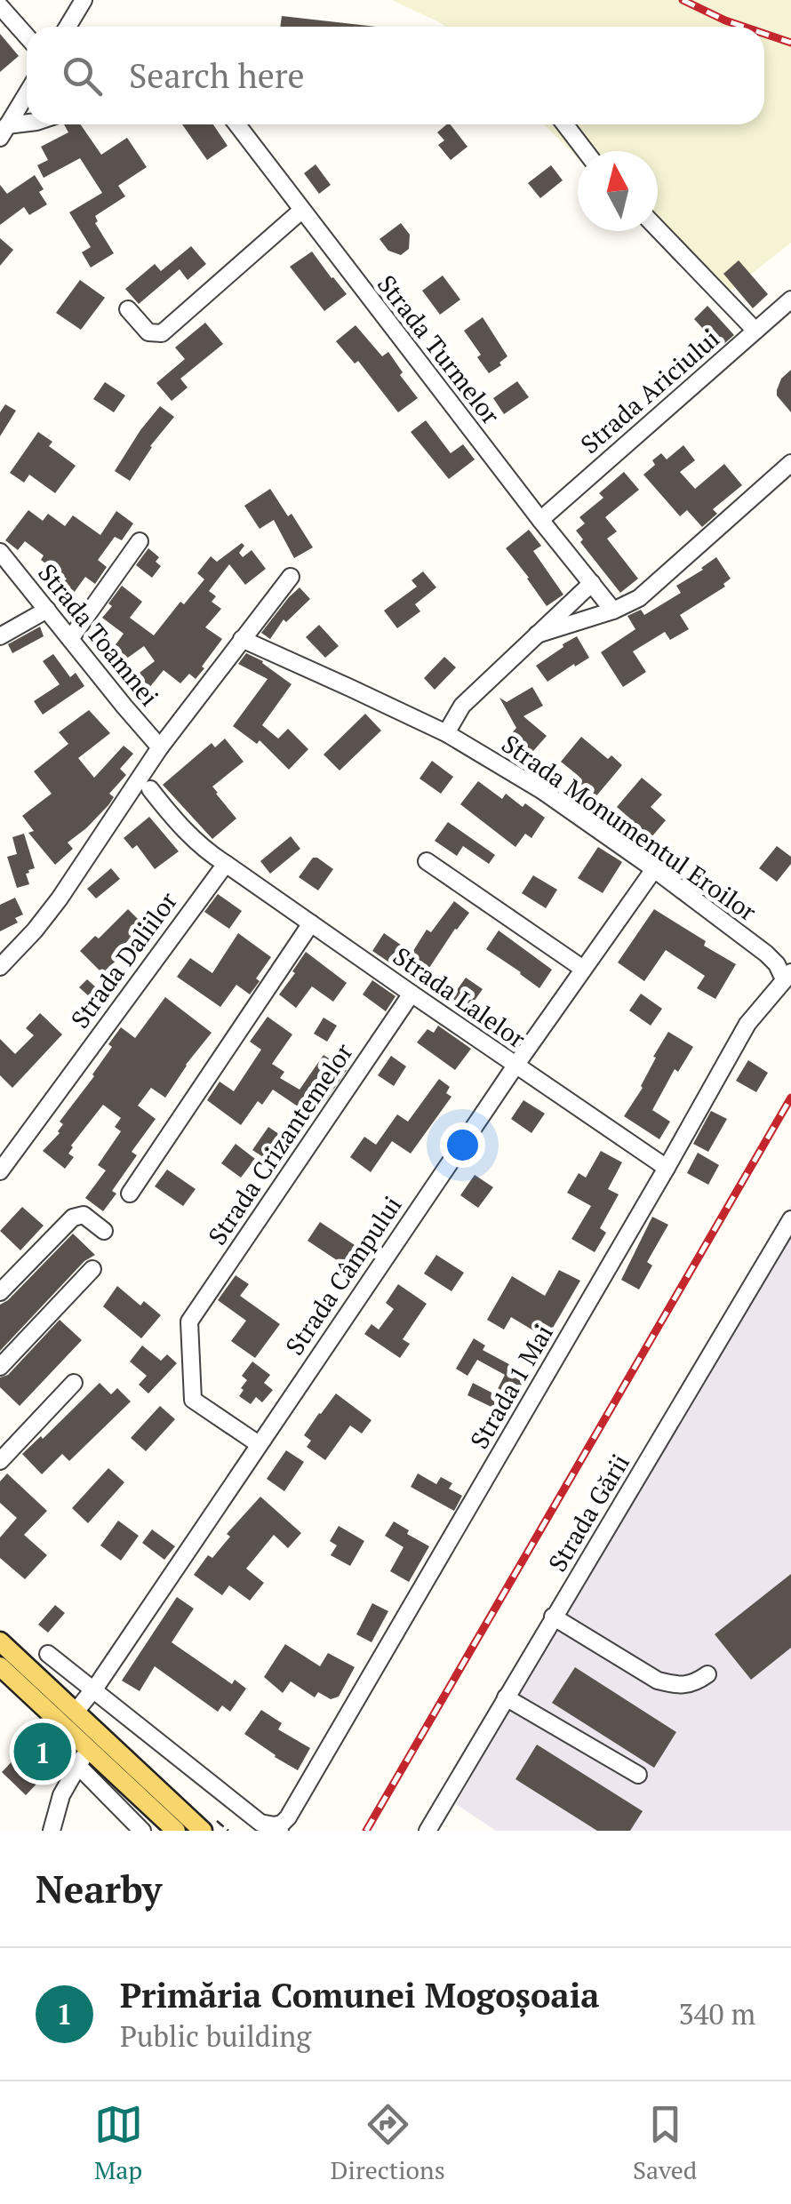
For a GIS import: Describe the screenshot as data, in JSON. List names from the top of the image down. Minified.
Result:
{"streets":{"street":["Strada Turmelor","Strada Ariciului","Strada Toamnei","Strada Monumentul Eroilor","Strada Daliilor","Strada Lalelor","Strada Crizantemelor","Strada Câmpului","Strada 1 Mai","Strada Gării"]},"crossings":[["Strada Turmelor","Strada Ariciului"],["Strada Monumentul Eroilor","Strada Câmpului"],["Strada Monumentul Eroilor","Strada 1 Mai"],["Strada Daliilor","Strada Lalelor"],["Strada Lalelor","Strada Crizantemelor"],["Strada Lalelor","Strada Câmpului"],["Strada Lalelor","Strada 1 Mai"],["Strada Crizantemelor","Strada Câmpului"]],"north":"top","page":{"search":"Search here","pins":"1","heading":"Nearby","list":[{"mark":"1","name":"Primăria Comunei Mogoșoaia","note":"Public building","value":"340 m"}],"nav":["Map","Directions","Saved"]}}
